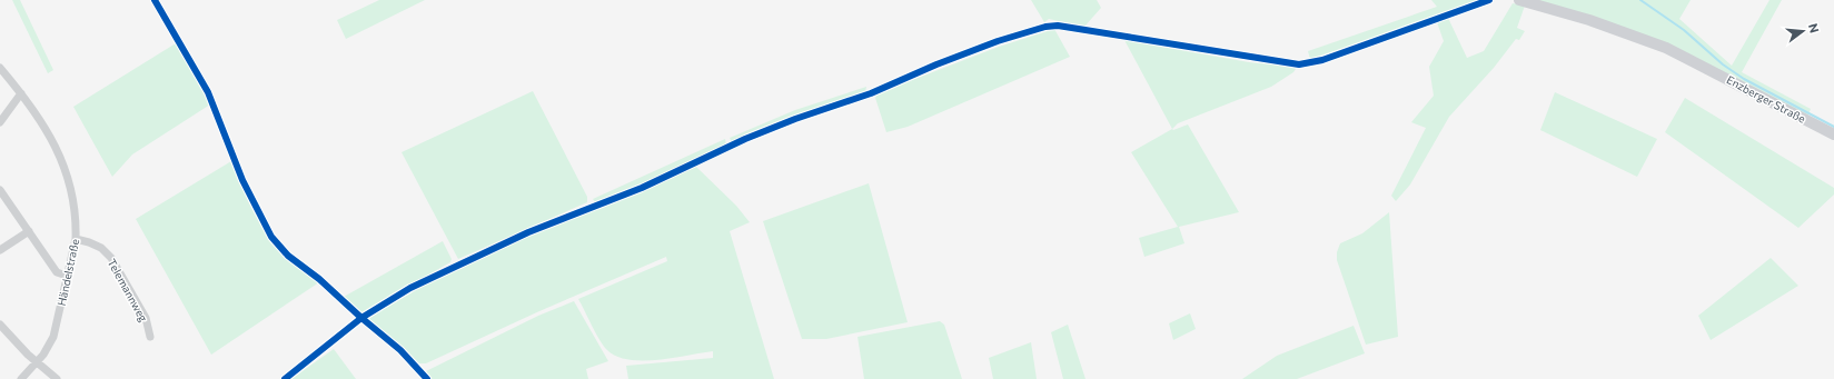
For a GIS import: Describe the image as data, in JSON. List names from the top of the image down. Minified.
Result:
{"streets":{"main road":["Enzberger Straße"],"street":["Händelstraße","Telemannweg"]},"crossings":[["Händelstraße","Telemannweg"]],"north":"right"}
